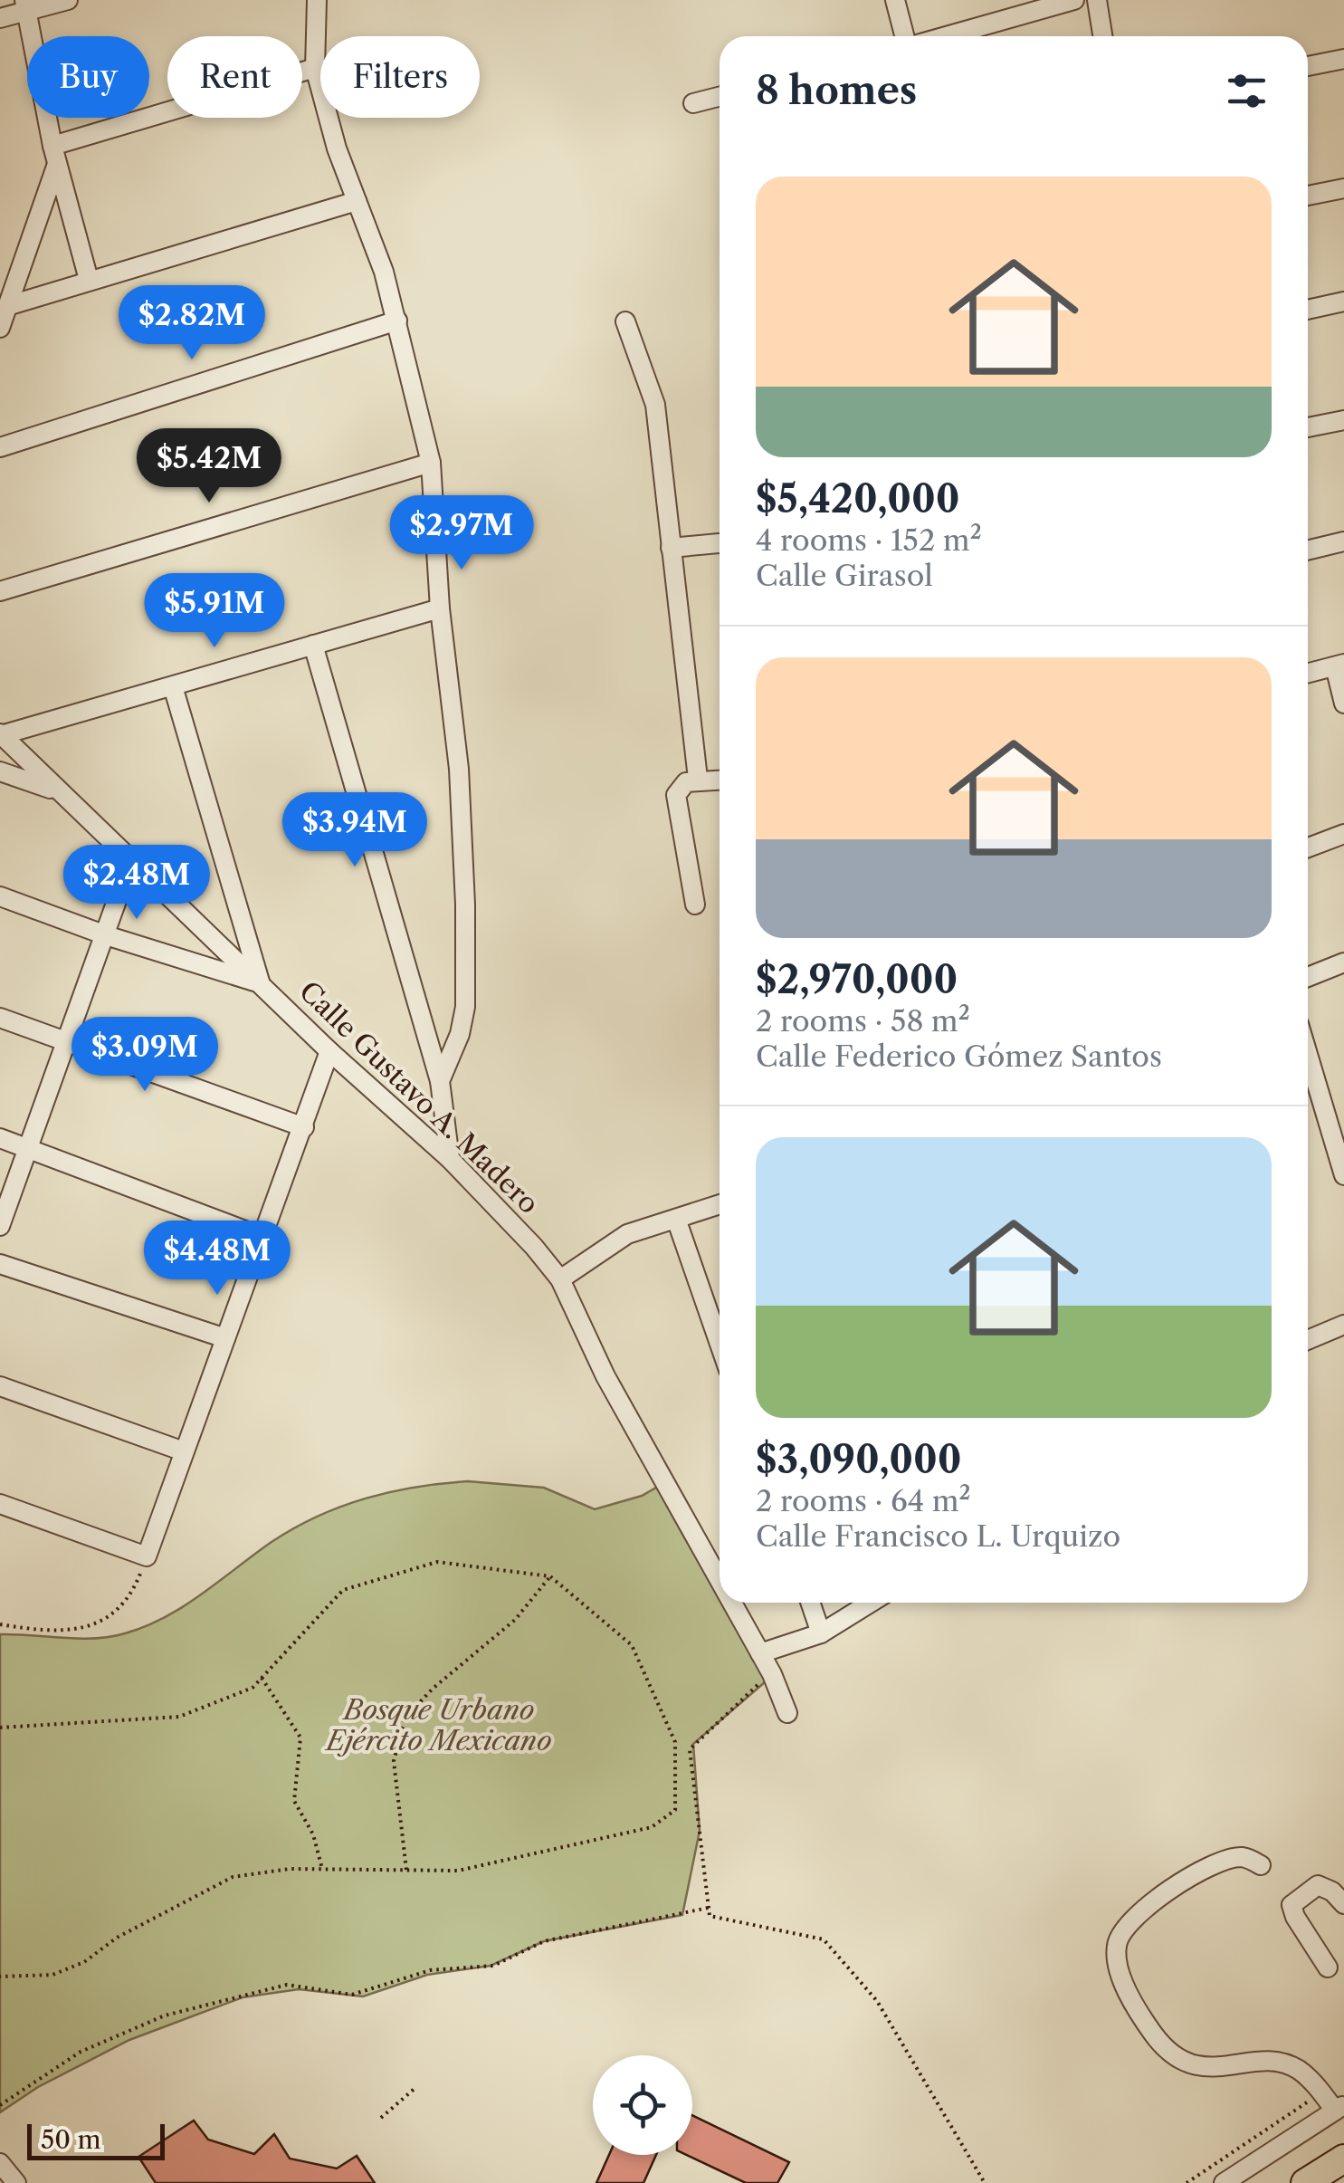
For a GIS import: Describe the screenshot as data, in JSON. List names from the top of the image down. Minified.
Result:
{"streets":{"street":["Calle Gustavo A. Madero"]},"parks":["Bosque Urbano Ejército Mexicano"],"scale_bar":"50 m","page":{"chip":["Buy","Rent","Filters"],"heading":"8 homes","list":[{"name":"$5,420,000","note":"4 rooms · 152 m² · Calle Girasol"},{"name":"$2,970,000","note":"2 rooms · 58 m² · Calle Federico Gómez Santos"},{"name":"$3,090,000","note":"2 rooms · 64 m² · Calle Francisco L. Urquizo"}],"price":["$2.82M","$5.42M","$2.97M","$5.91M","$3.94M","$2.48M","$3.09M","$4.48M"],"scale":"50 m"}}
